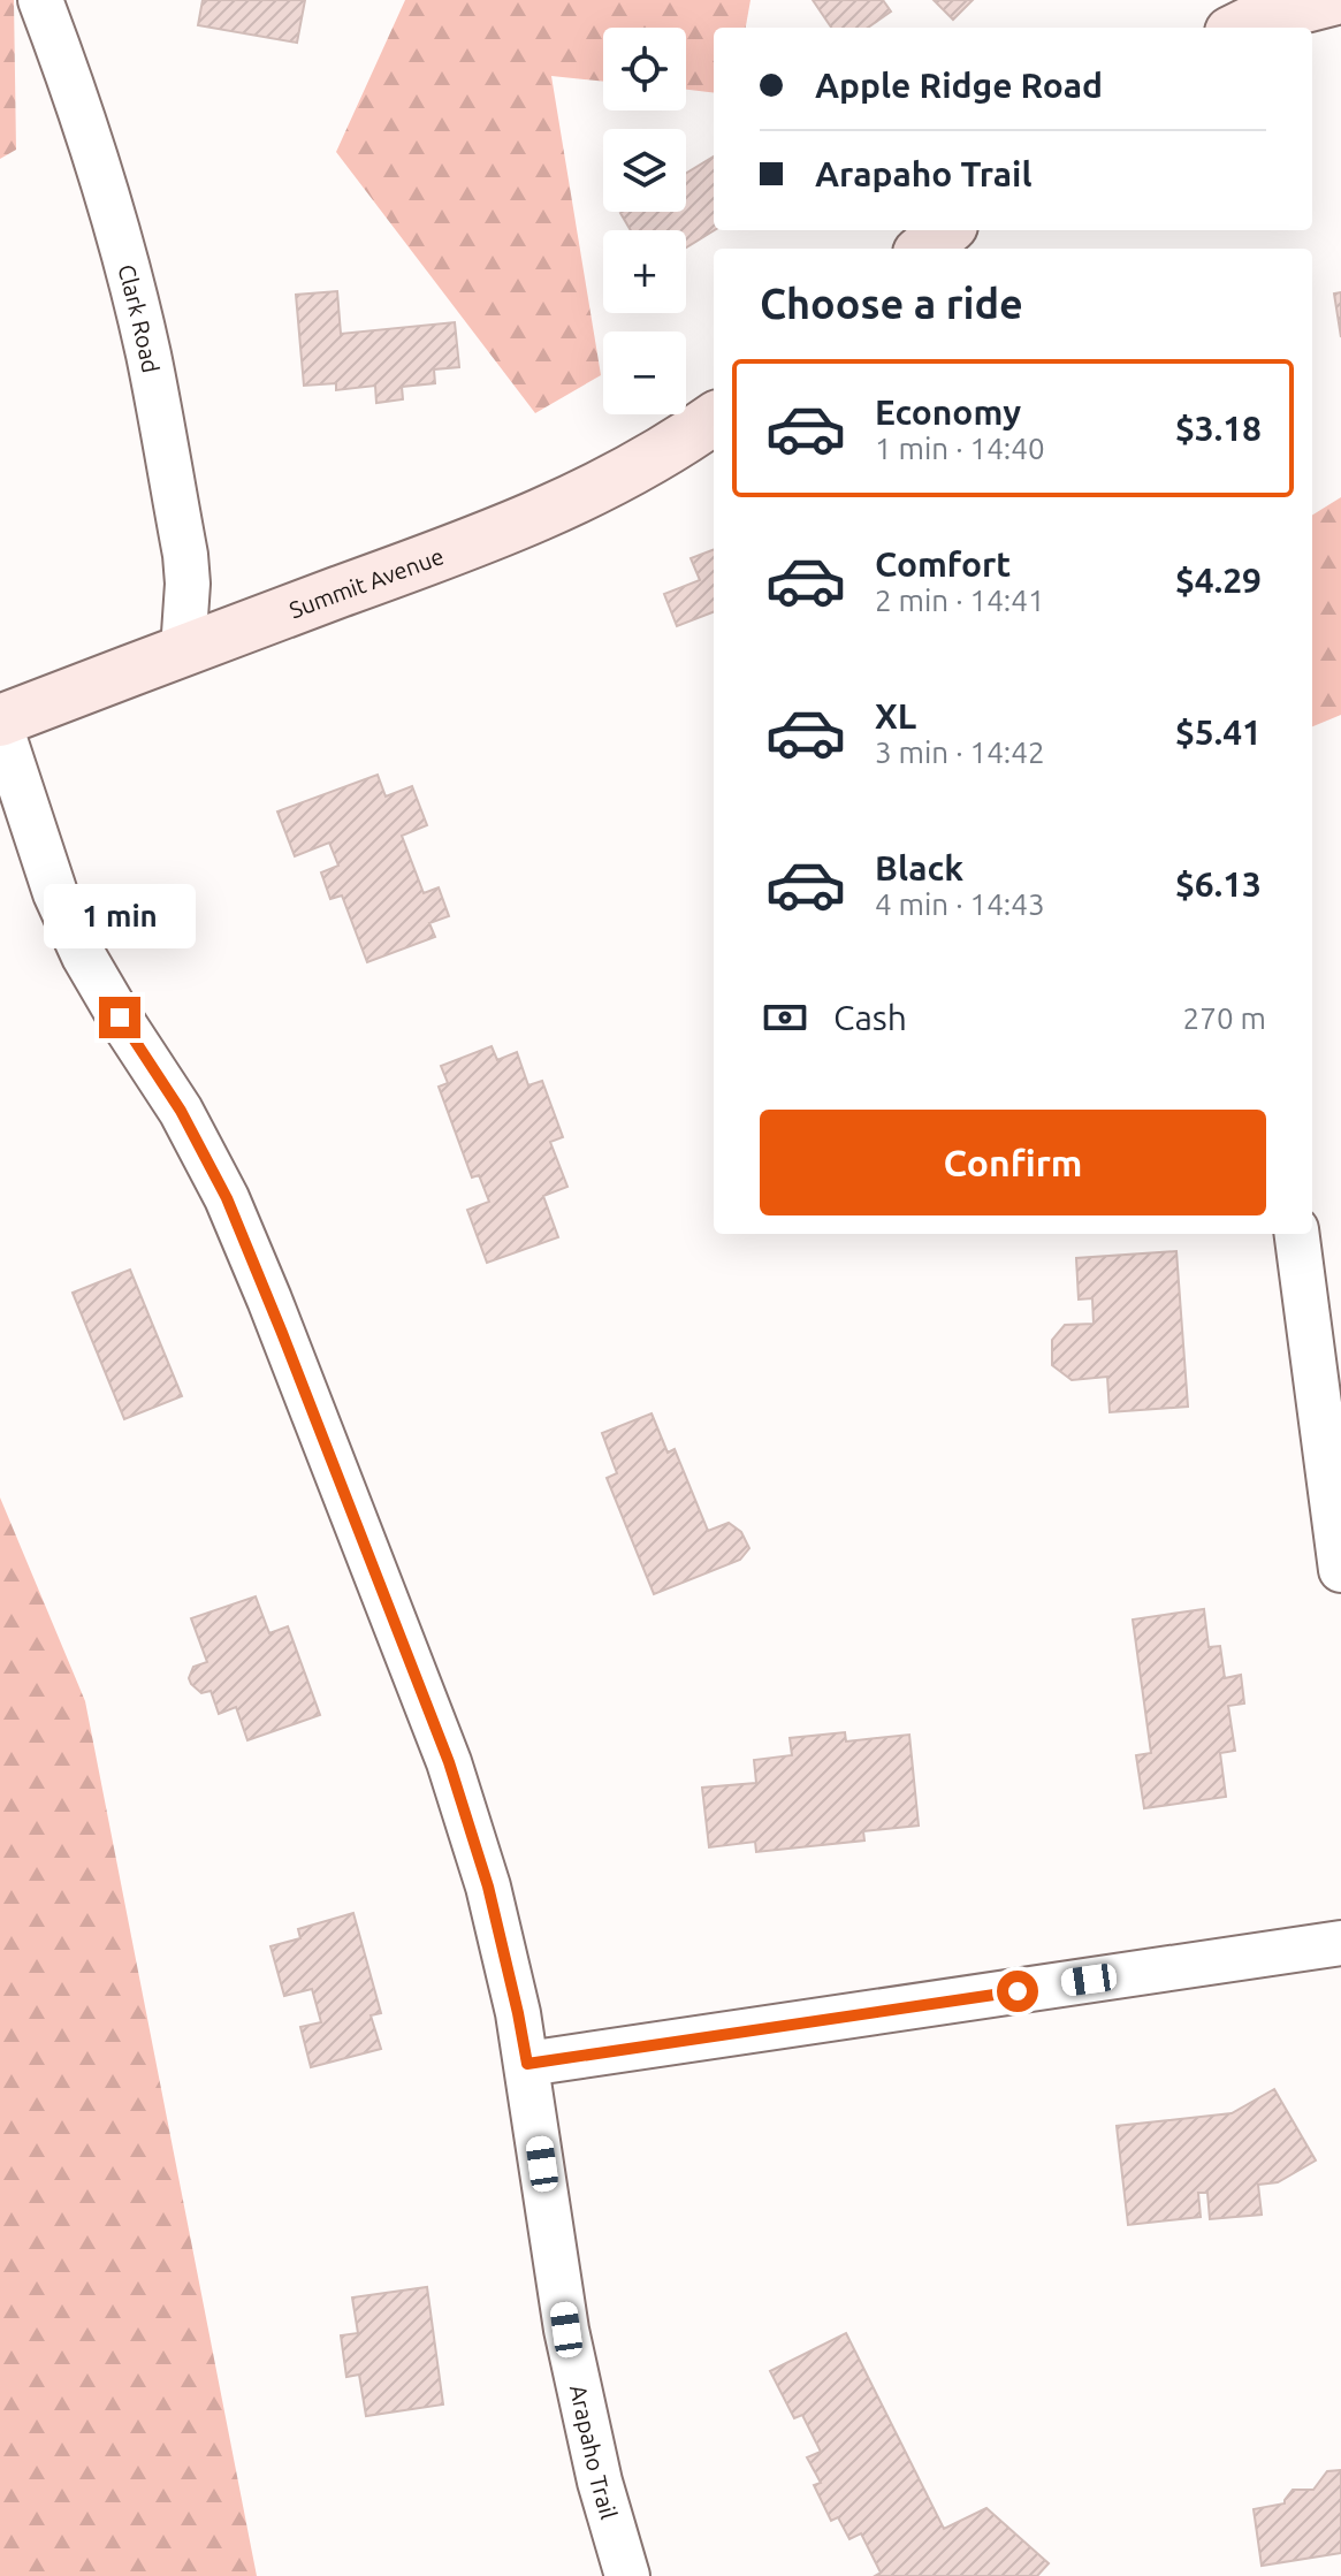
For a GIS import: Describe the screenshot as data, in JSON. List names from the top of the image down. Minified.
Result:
{"streets":{"street":["Clark Road","Summit Avenue","Arapaho Trail"]},"crossings":[["Clark Road","Summit Avenue"],["Summit Avenue","Arapaho Trail"]],"page":{"map_buttons":["+","−"],"banner":["Apple Ridge Road","Arapaho Trail"],"heading":"Choose a ride","list":[{"name":"Economy","note":"1 min · 14:40","value":"$3.18"},{"name":"Comfort","note":"2 min · 14:41","value":"$4.29"},{"name":"XL","note":"3 min · 14:42","value":"$5.41"},{"name":"Black","note":"4 min · 14:43","value":"$6.13"}],"bubble":"1 min","pay":["Cash","270 m"],"buttons":"Confirm"}}
